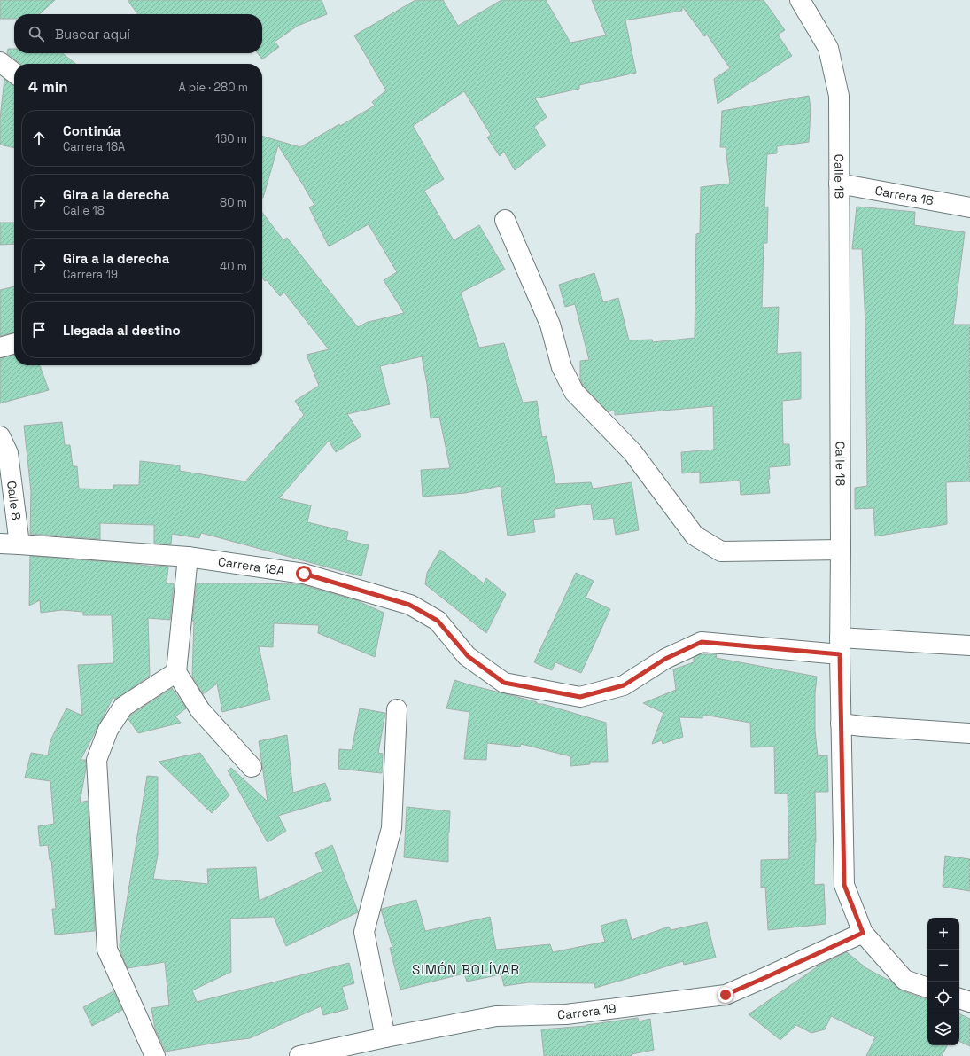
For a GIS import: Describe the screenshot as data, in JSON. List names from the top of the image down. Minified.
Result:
{"streets":{"street":["Calle 18","Carrera 18","Calle 8","Carrera 18A","Carrera 19"]},"crossings":[["Calle 18","Carrera 18"],["Calle 18","Carrera 18A"],["Calle 18","Carrera 19"],["Calle 8","Carrera 18A"]],"districts":["SIMÓN BOLÍVAR"],"page":{"search":"Buscar aquí","heading":["4 min","A pie · 280 m"],"list":[["Continúa","Carrera 18A","160 m"],["Gira a la derecha","Calle 18","80 m"],["Gira a la derecha","Carrera 19","40 m"],"Llegada al destino"],"map_buttons":["+","−"]}}
